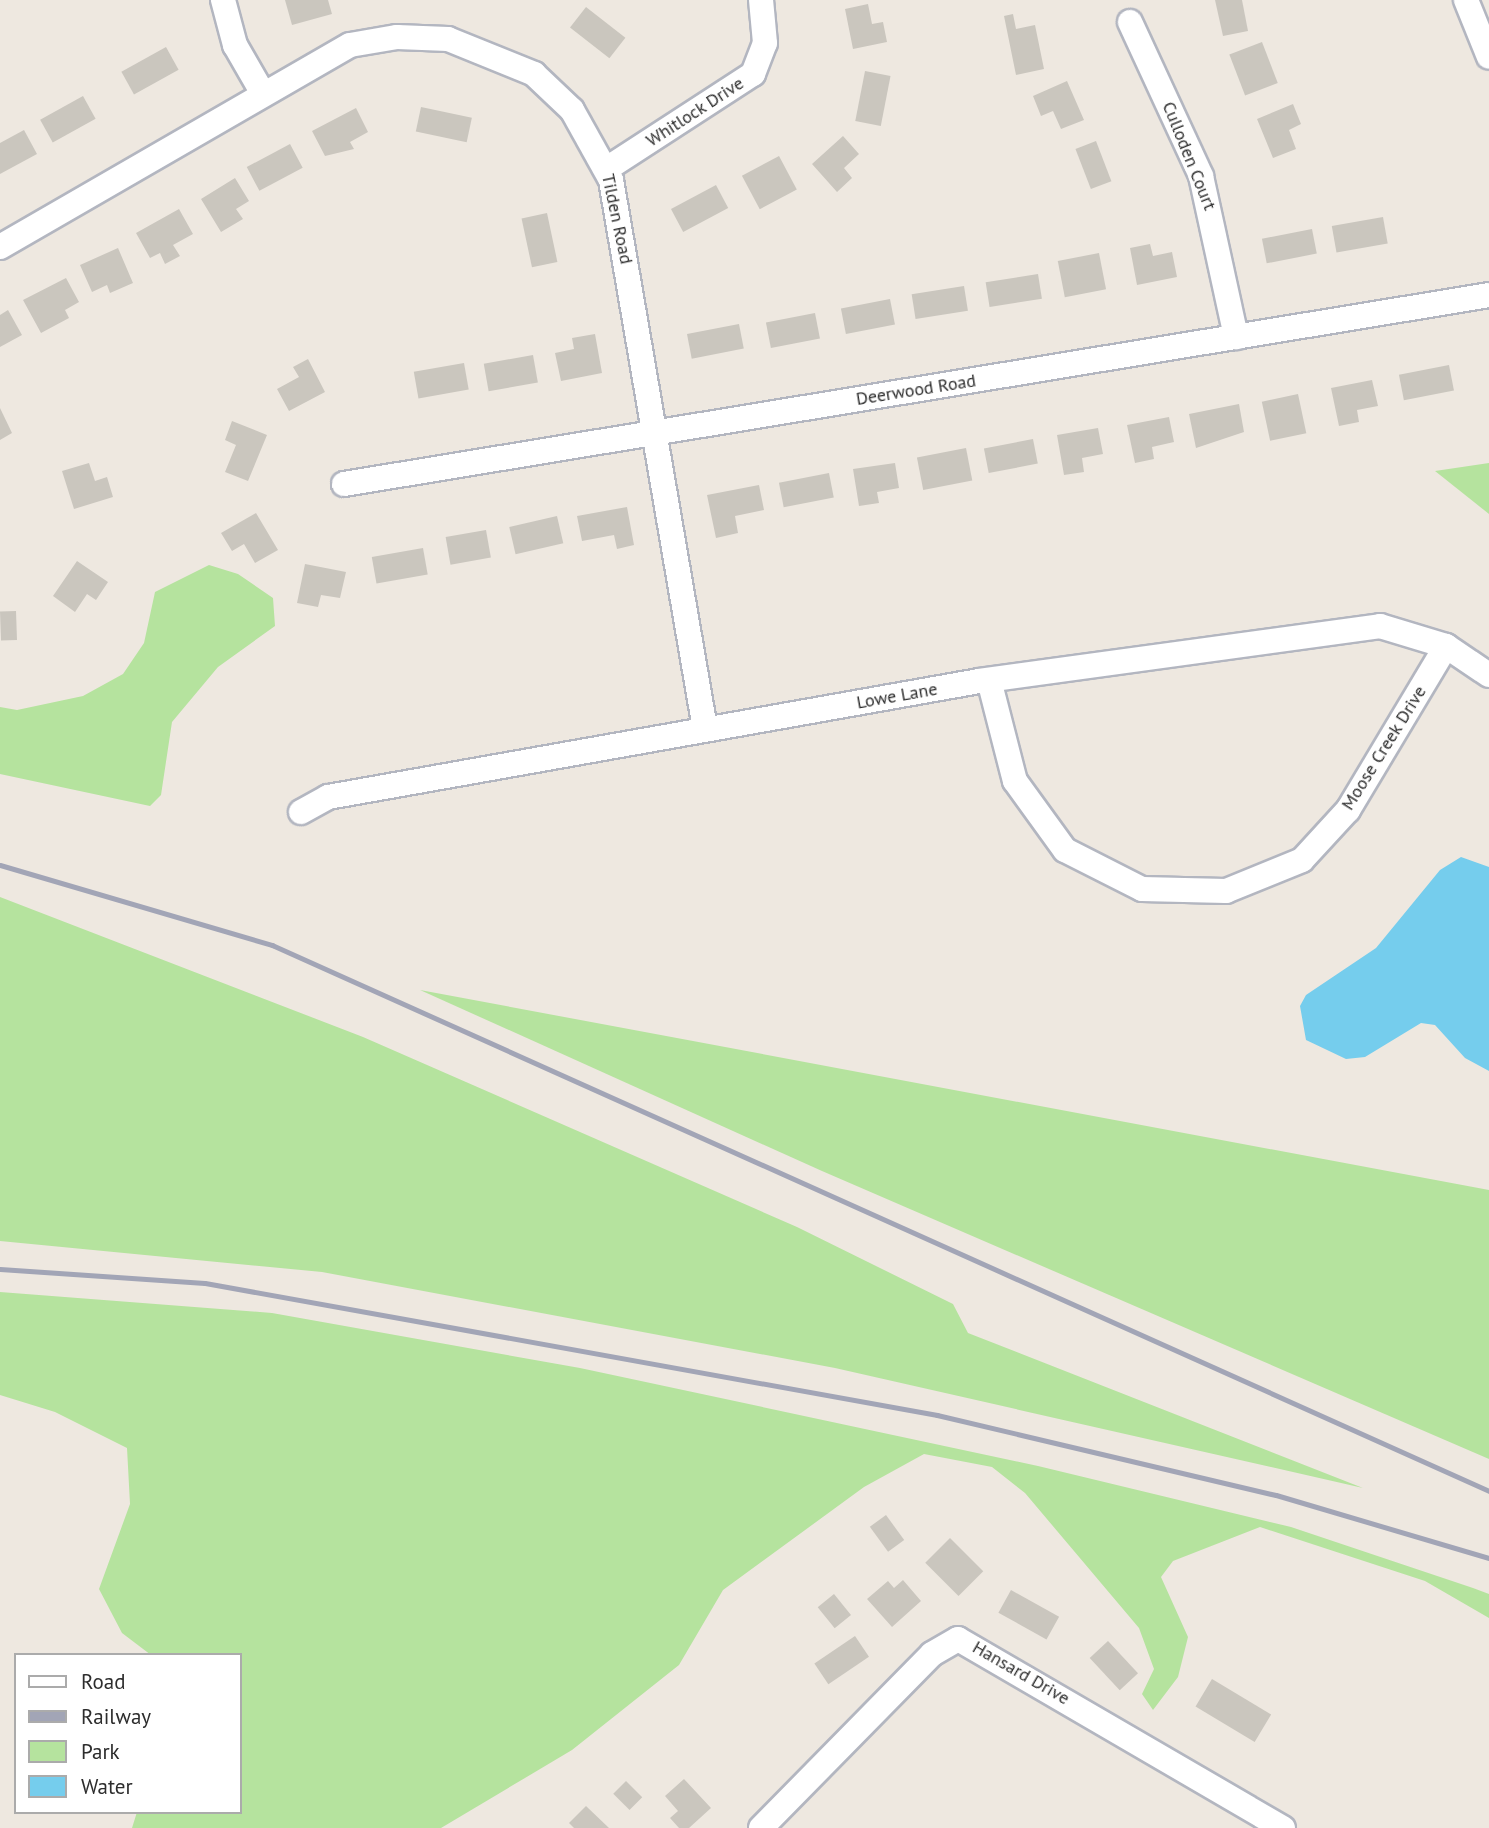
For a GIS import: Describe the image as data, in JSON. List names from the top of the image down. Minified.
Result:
{"streets":{"street":["Whitlock Drive","Culloden Court","Tilden Road","Deerwood Road","Lowe Lane","Moose Creek Drive","Hansard Drive"]},"crossings":[["Whitlock Drive","Tilden Road"],["Culloden Court","Deerwood Road"],["Tilden Road","Deerwood Road"],["Tilden Road","Lowe Lane"],["Lowe Lane","Moose Creek Drive"]],"legend":["Road","Railway","Park","Water"]}
